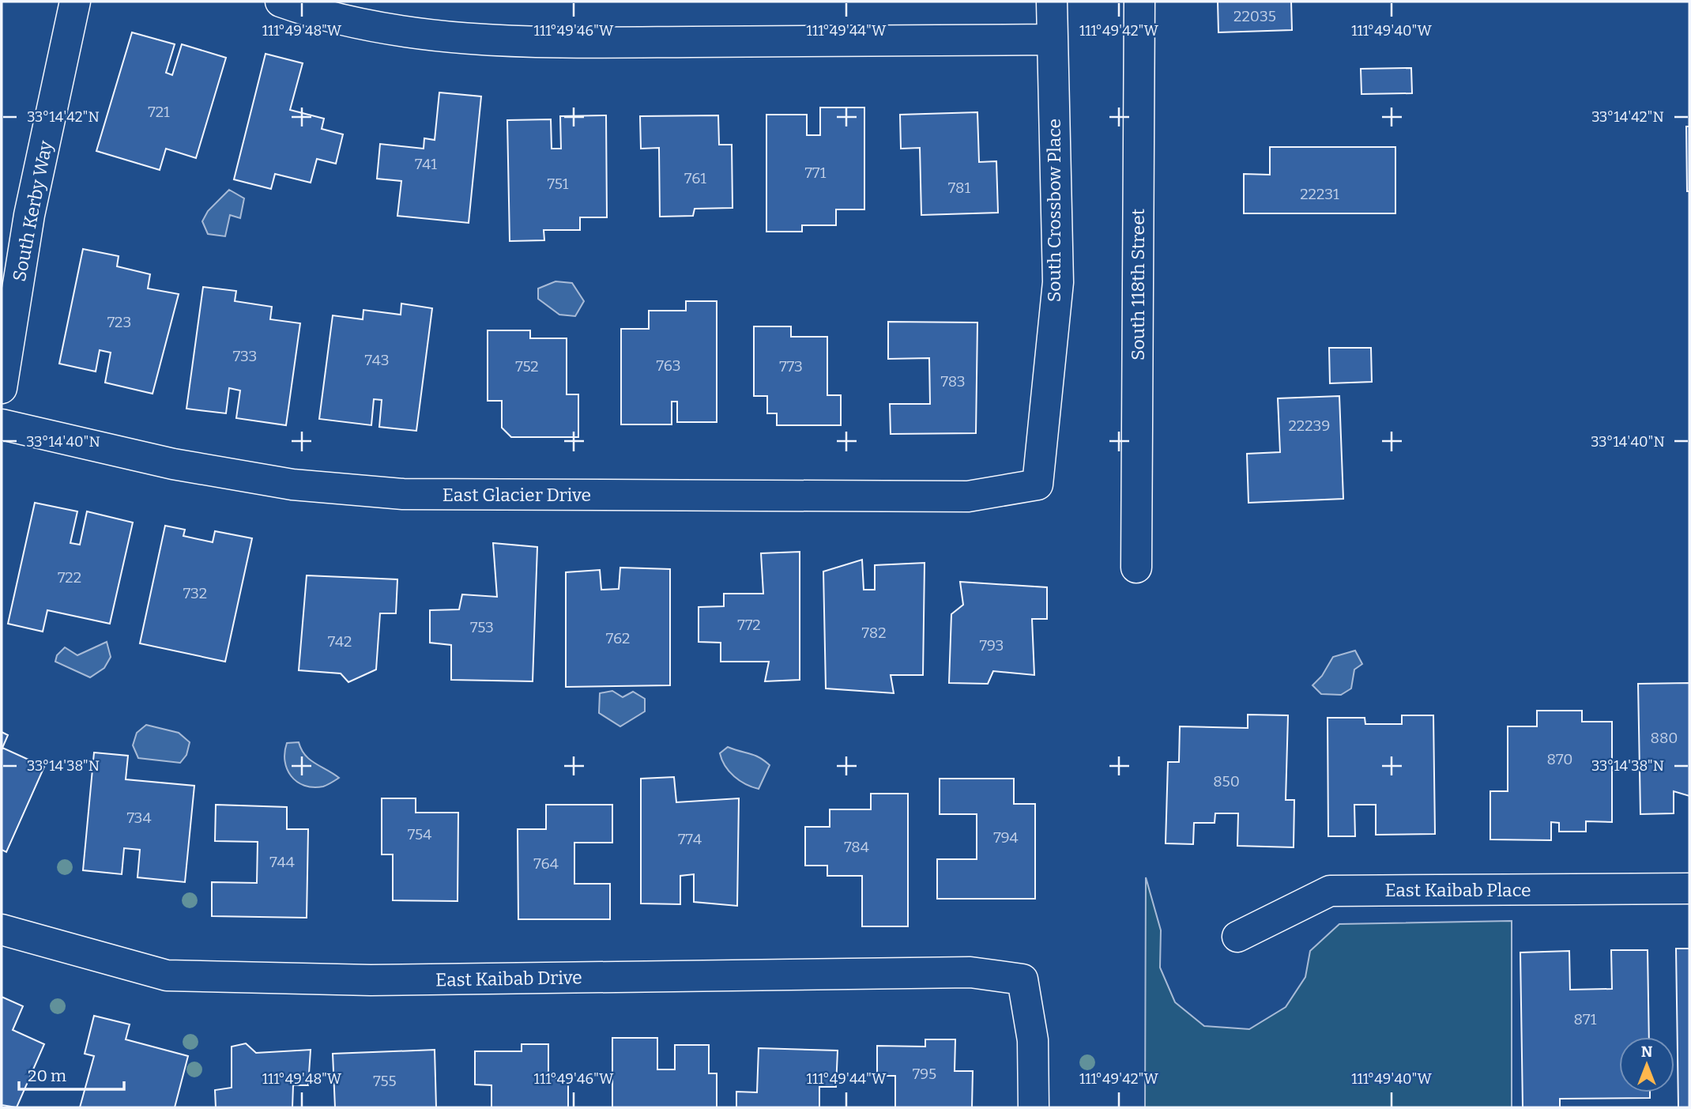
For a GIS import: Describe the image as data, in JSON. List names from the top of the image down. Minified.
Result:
{"streets":{"street":["South Crossbow Place","South Kerby Way","South 118th Street","East Glacier Drive","East Kaibab Place","East Kaibab Drive"]},"crossings":[["South Crossbow Place","East Glacier Drive"]],"house_numbers":["22035","721","741","771","761","751","781","22231","723","733","743","763","752","773","783","22239","722","732","772","753","782","762","742","793","880","870","850","734","754","794","774","784","744","764","871","795","755"],"scale_bar":"20 m","north":"top","coordinates":["111°49'48\"W","111°49'46\"W","111°49'44\"W","111°49'42\"W","111°49'40\"W","33°14'42\"N","33°14'40\"N","33°14'38\"N"]}
